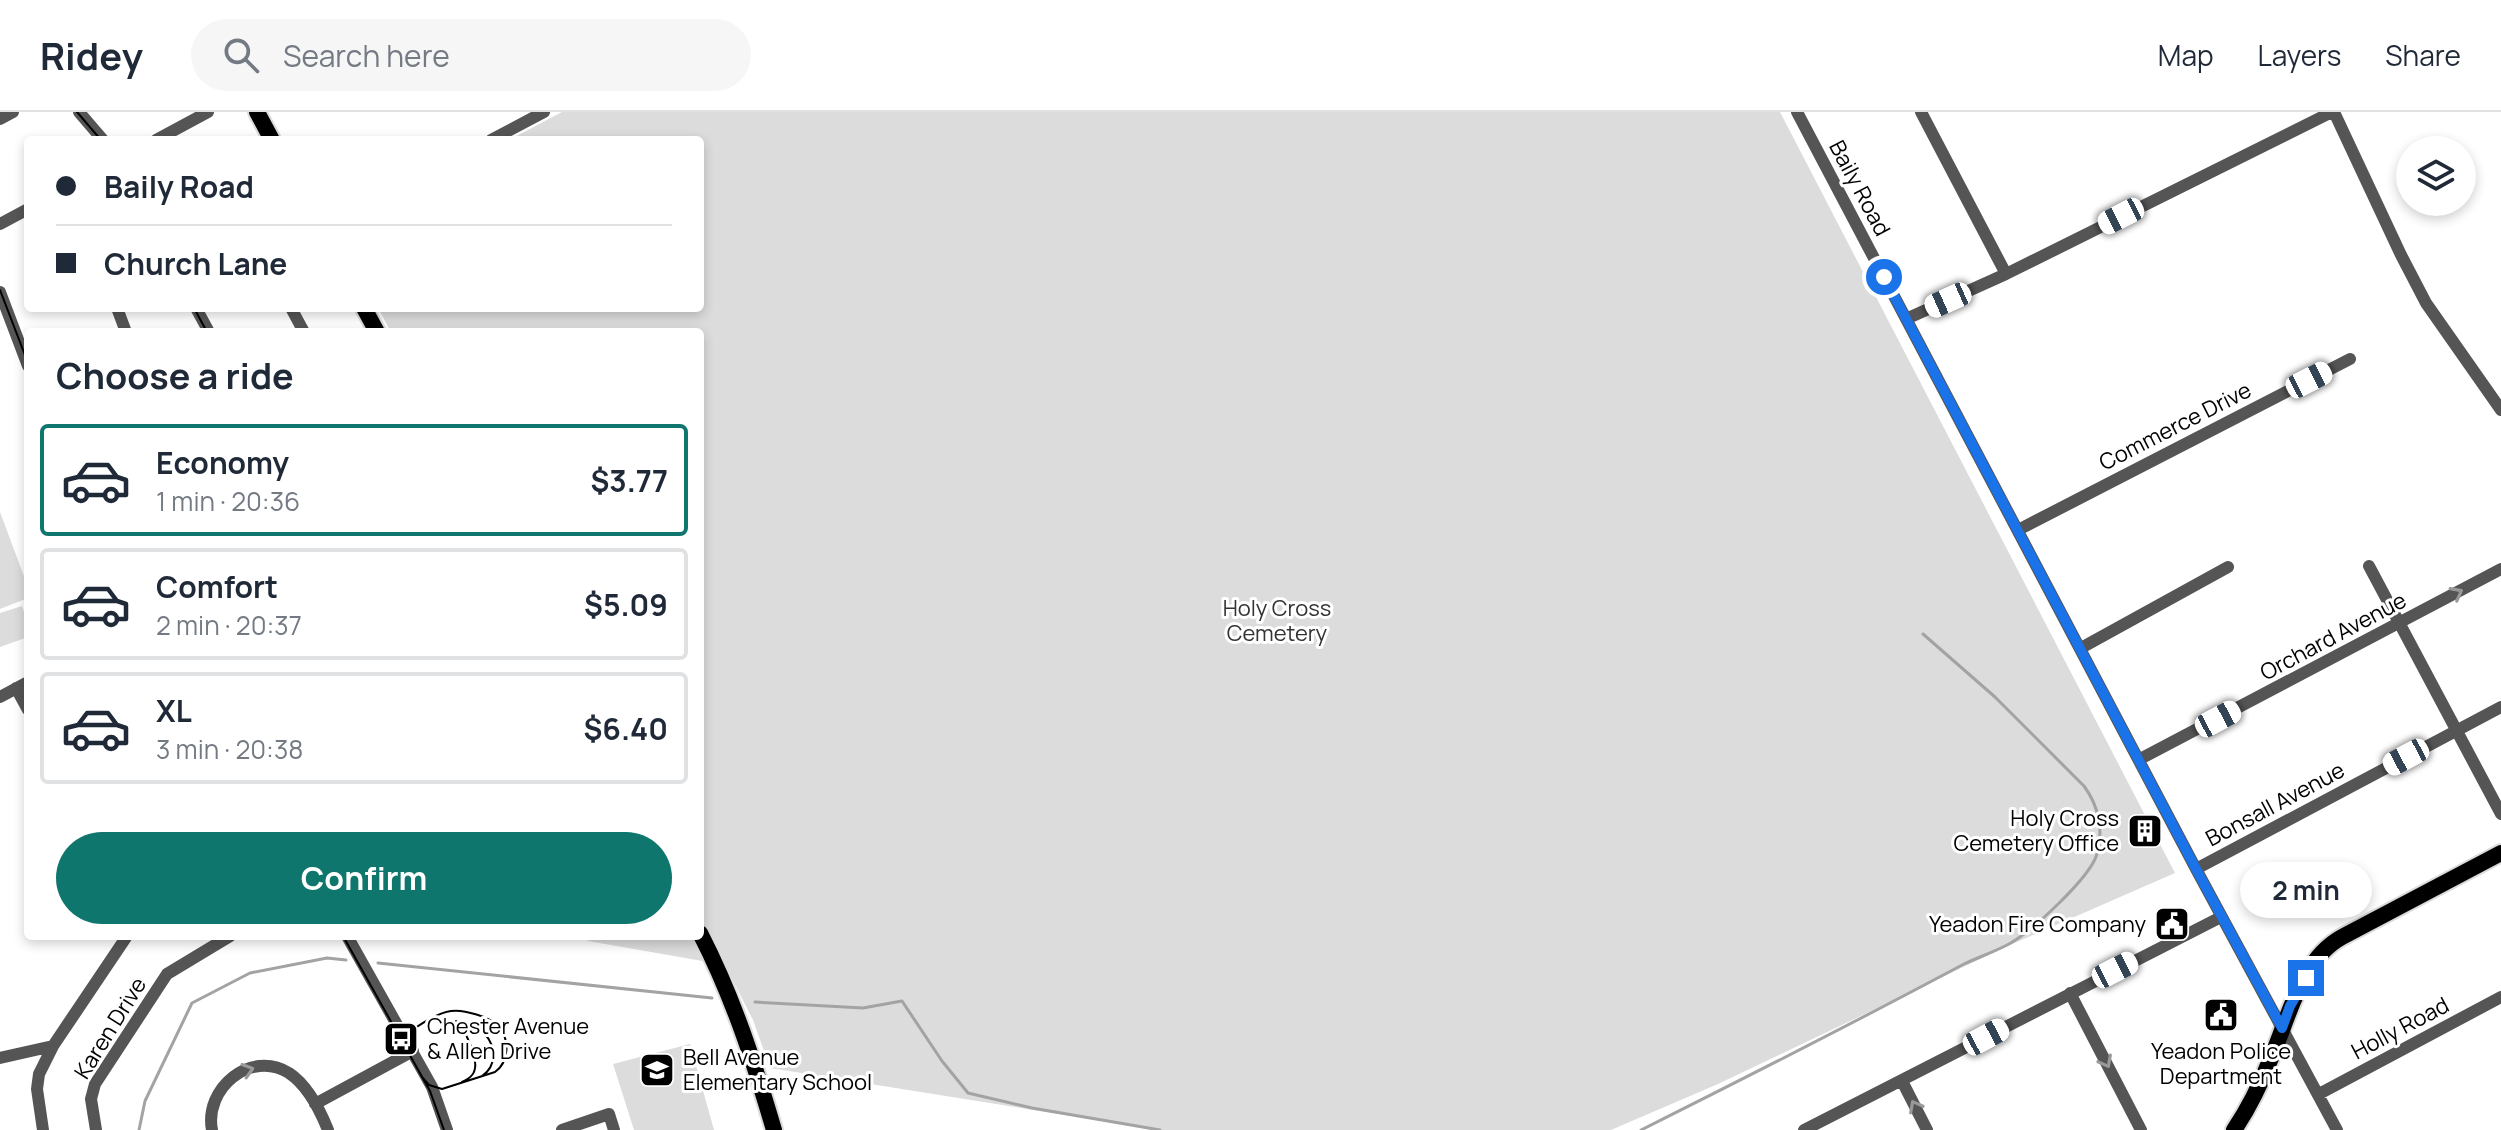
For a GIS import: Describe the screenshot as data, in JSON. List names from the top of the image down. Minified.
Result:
{"streets":{"street":["Baily Road","Commerce Drive","Orchard Avenue","Bonsall Avenue","Karen Drive","Holly Road"]},"crossings":[["Baily Road","Commerce Drive"],["Baily Road","Orchard Avenue"],["Baily Road","Bonsall Avenue"],["Baily Road","Holly Road"]],"parks":["Holy Cross Cemetery"],"places":{"building":["Holy Cross Cemetery Office"],"public building":["Yeadon Fire Company","Yeadon Police Department"],"bus stop":["Chester Avenue & Allen Drive"],"school or university":["Bell Avenue Elementary School"]},"page":{"header":"Ridey","search":"Search here","nav":["Map","Layers","Share"],"banner":["Baily Road","Church Lane"],"heading":"Choose a ride","list":[{"name":"Economy","note":"1 min · 20:36","value":"$3.77"},{"name":"Comfort","note":"2 min · 20:37","value":"$5.09"},{"name":"XL","note":"3 min · 20:38","value":"$6.40"}],"buttons":"Confirm","bubble":"2 min"}}
